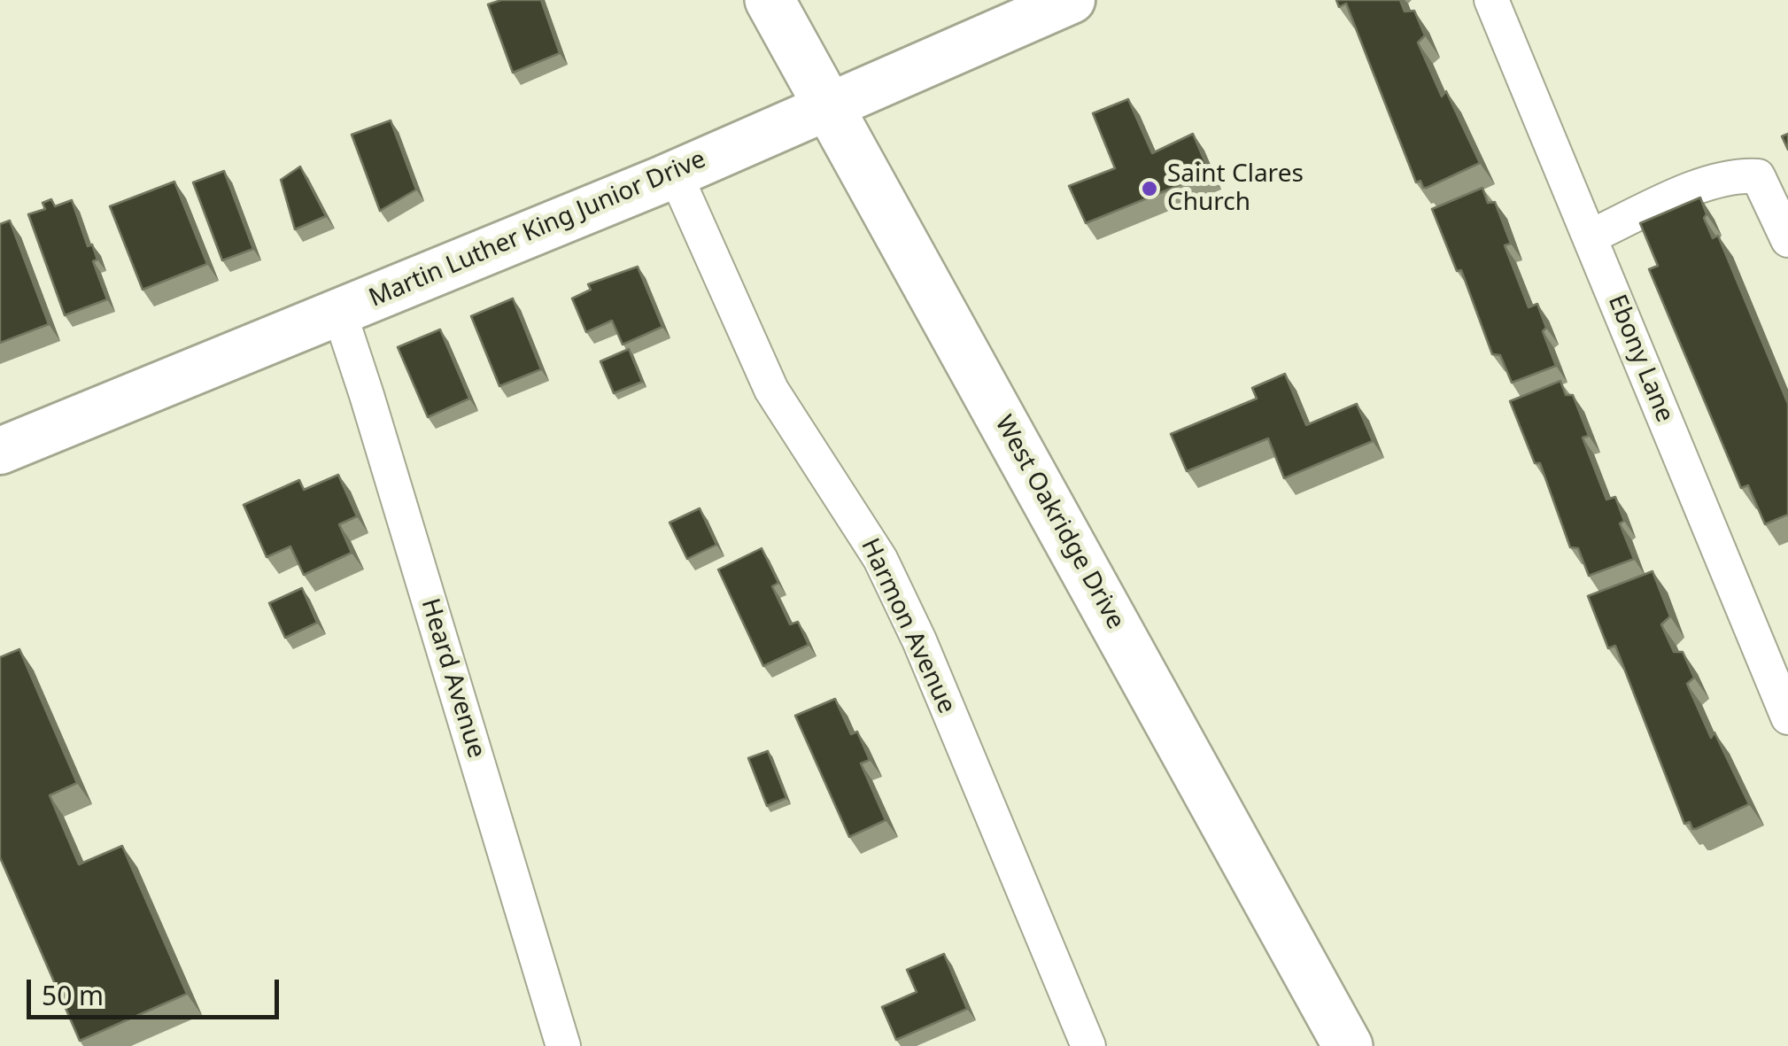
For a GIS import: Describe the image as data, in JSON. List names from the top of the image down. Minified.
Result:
{"streets":{"main road":["West Oakridge Drive"],"street":["Martin Luther King Junior Drive","Ebony Lane","Harmon Avenue","Heard Avenue"]},"crossings":[["Martin Luther King Junior Drive","West Oakridge Drive"],["Martin Luther King Junior Drive","Harmon Avenue"],["Martin Luther King Junior Drive","Heard Avenue"]],"places":["Saint Clares Church"],"scale_bar":"50 m"}
